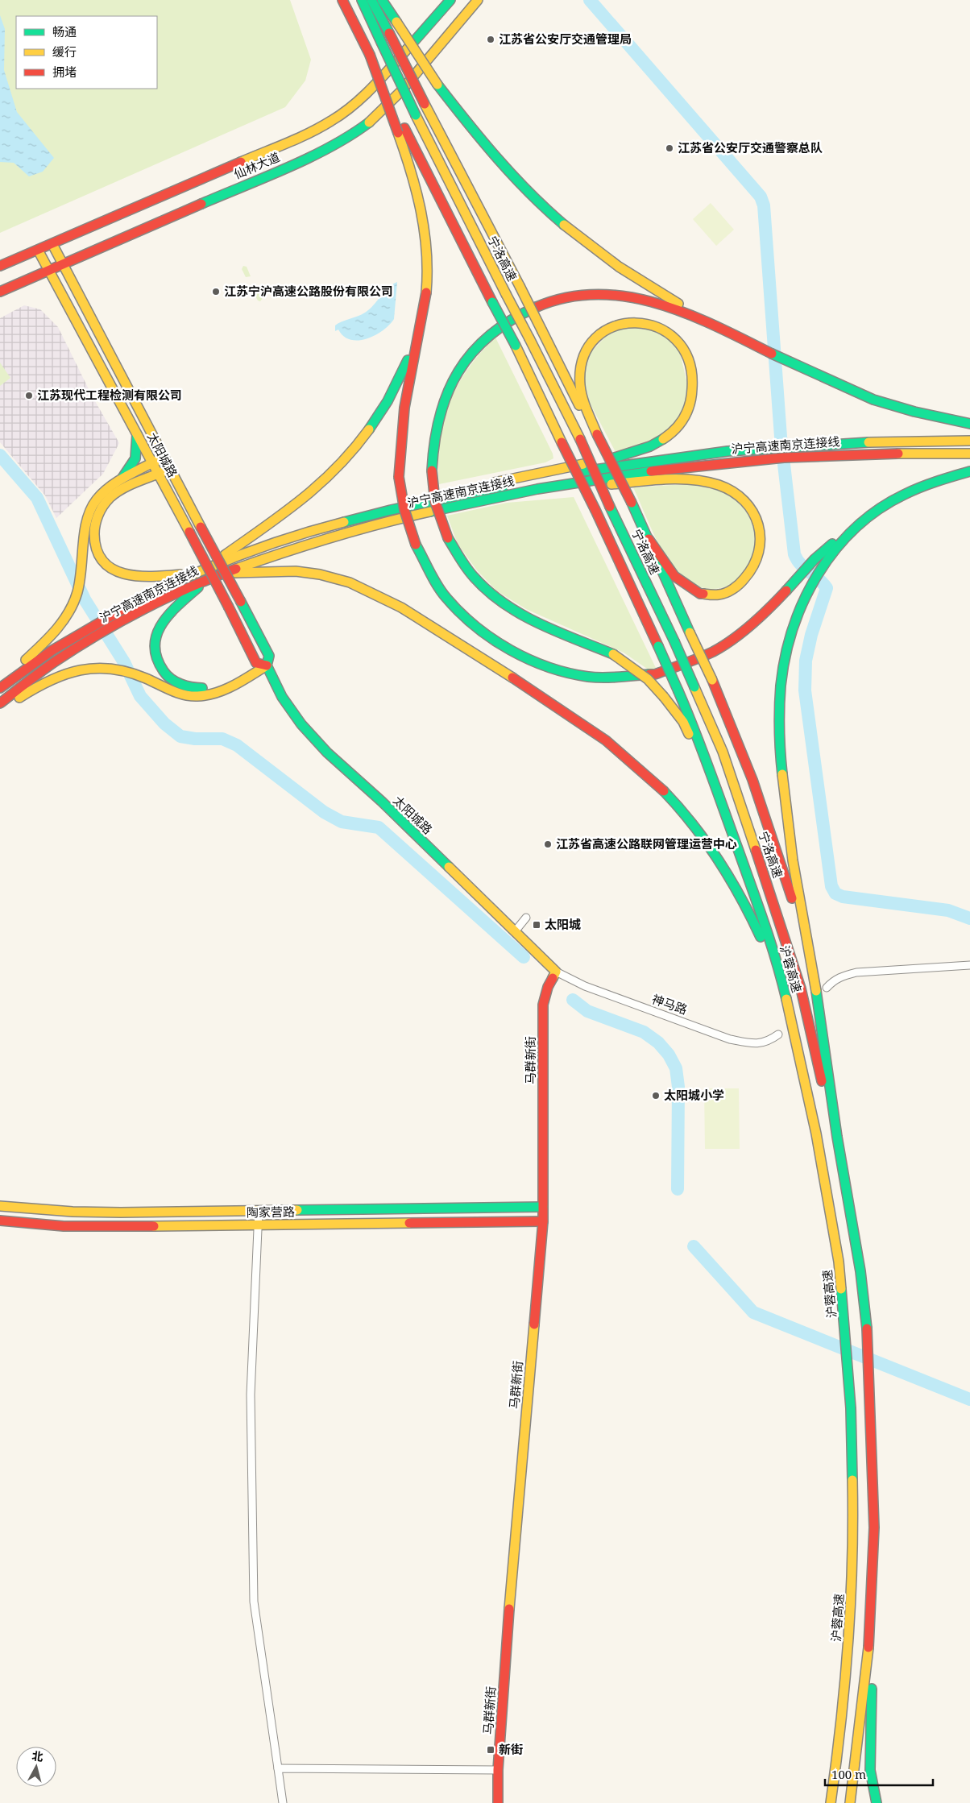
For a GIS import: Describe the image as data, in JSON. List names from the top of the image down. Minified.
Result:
{"streets":{"main road":["仙林大道","宁洛高速","沪宁高速南京连接线","太阳城路","沪蓉高速","马群新街","陶家营路"],"street":["神马路"]},"crossings":[["仙林大道","太阳城路"],["太阳城路","神马路"],["太阳城路","马群新街"],["神马路","马群新街"],["马群新街","陶家营路"]],"places":{"other":["江苏省公安厅交通管理局","江苏省公安厅交通警察总队","江苏宁沪高速公路股份有限公司","江苏现代工程检测有限公司","江苏省高速公路联网管理运营中心","太阳城小学"],"transit":["太阳城","新街"]},"legend":["畅通","缓行","拥堵"],"scale_bar":"100 m","north":"top"}
